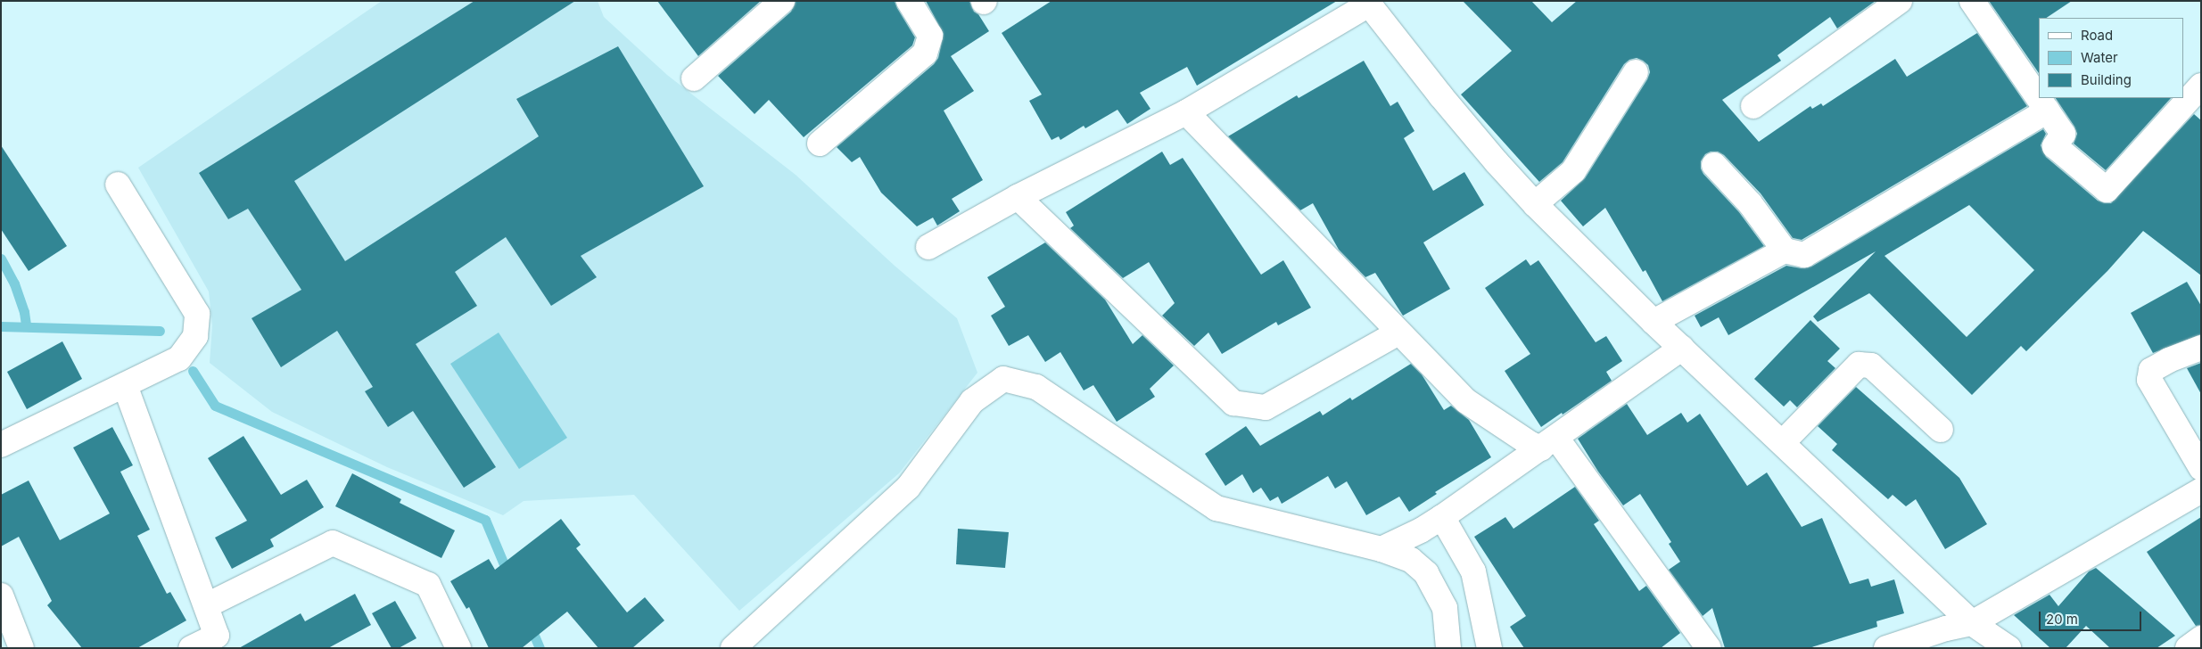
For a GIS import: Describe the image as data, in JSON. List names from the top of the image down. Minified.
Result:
{"legend":["Road","Water","Building"],"scale_bar":"20 m"}
